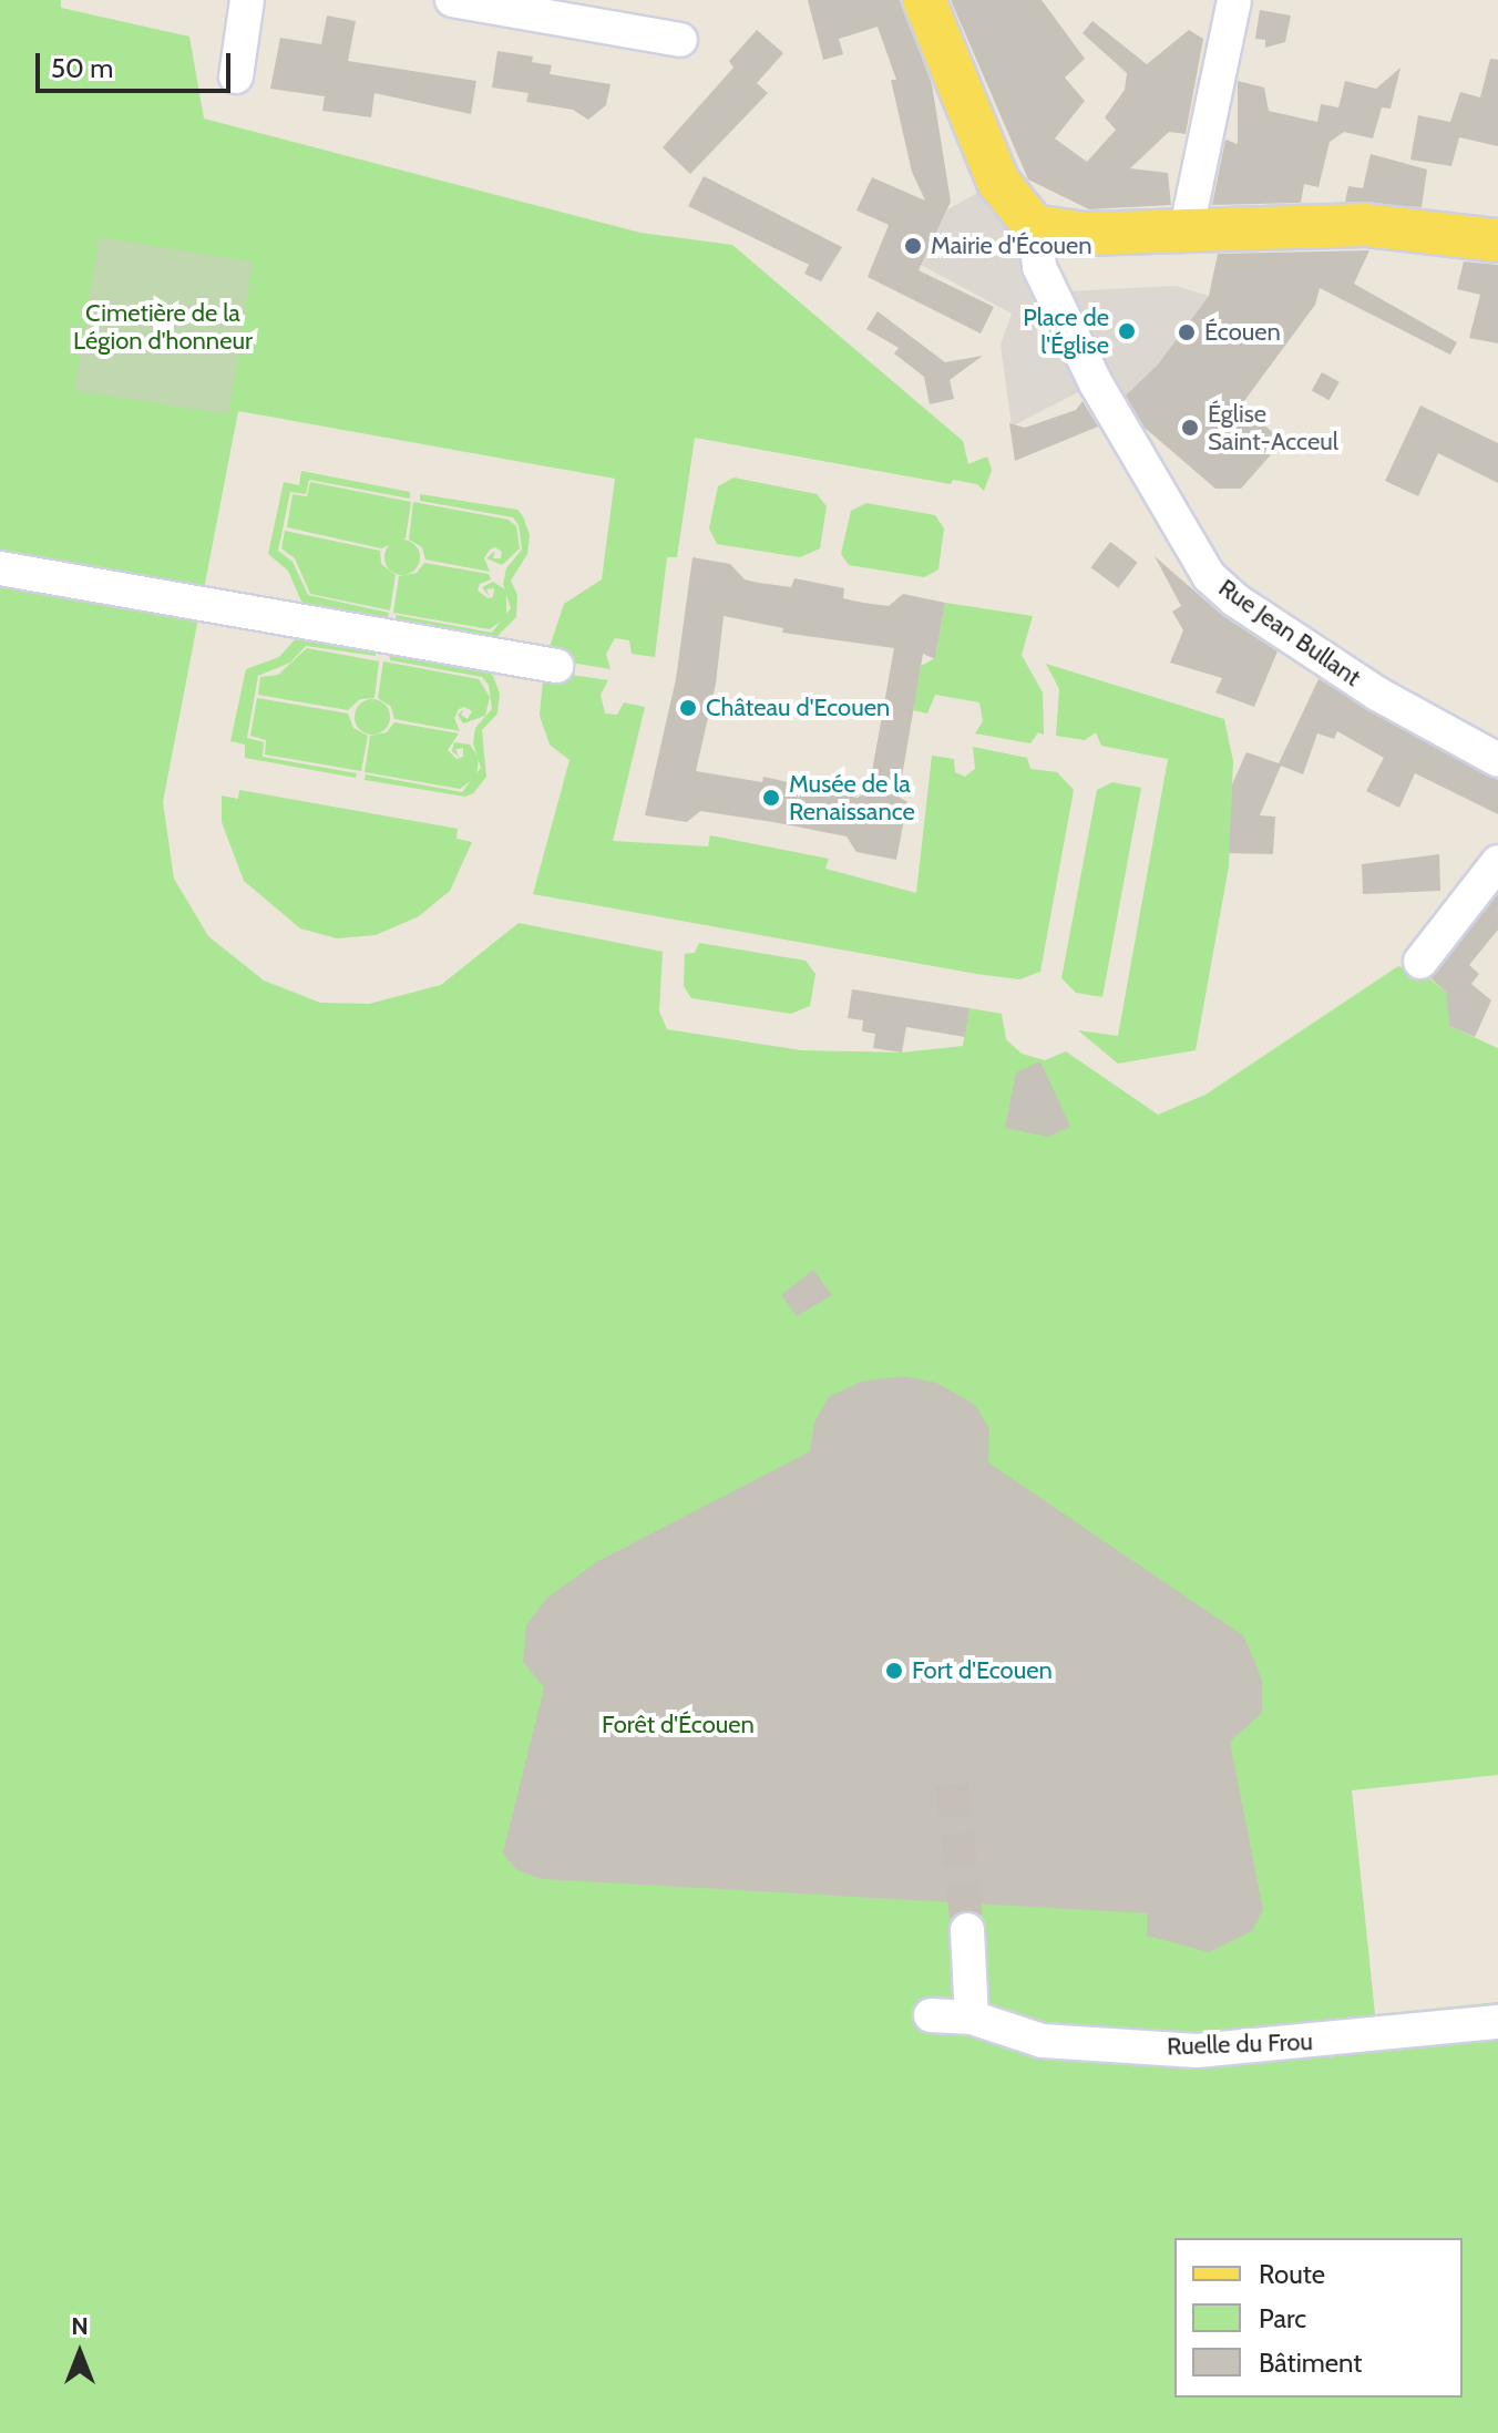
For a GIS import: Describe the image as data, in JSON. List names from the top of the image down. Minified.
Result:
{"streets":{"street":["Rue Jean Bullant","Ruelle du Frou"]},"parks":["Cimetière de la Légion d'honneur","Forêt d'Écouen"],"places":["Mairie d'Écouen","Place de l'Église","Écouen","Église Saint-Acceul","Château d'Ecouen","Musée de la Renaissance","Fort d'Ecouen"],"legend":["Route","Parc","Bâtiment"],"scale_bar":"50 m","north":"top"}
